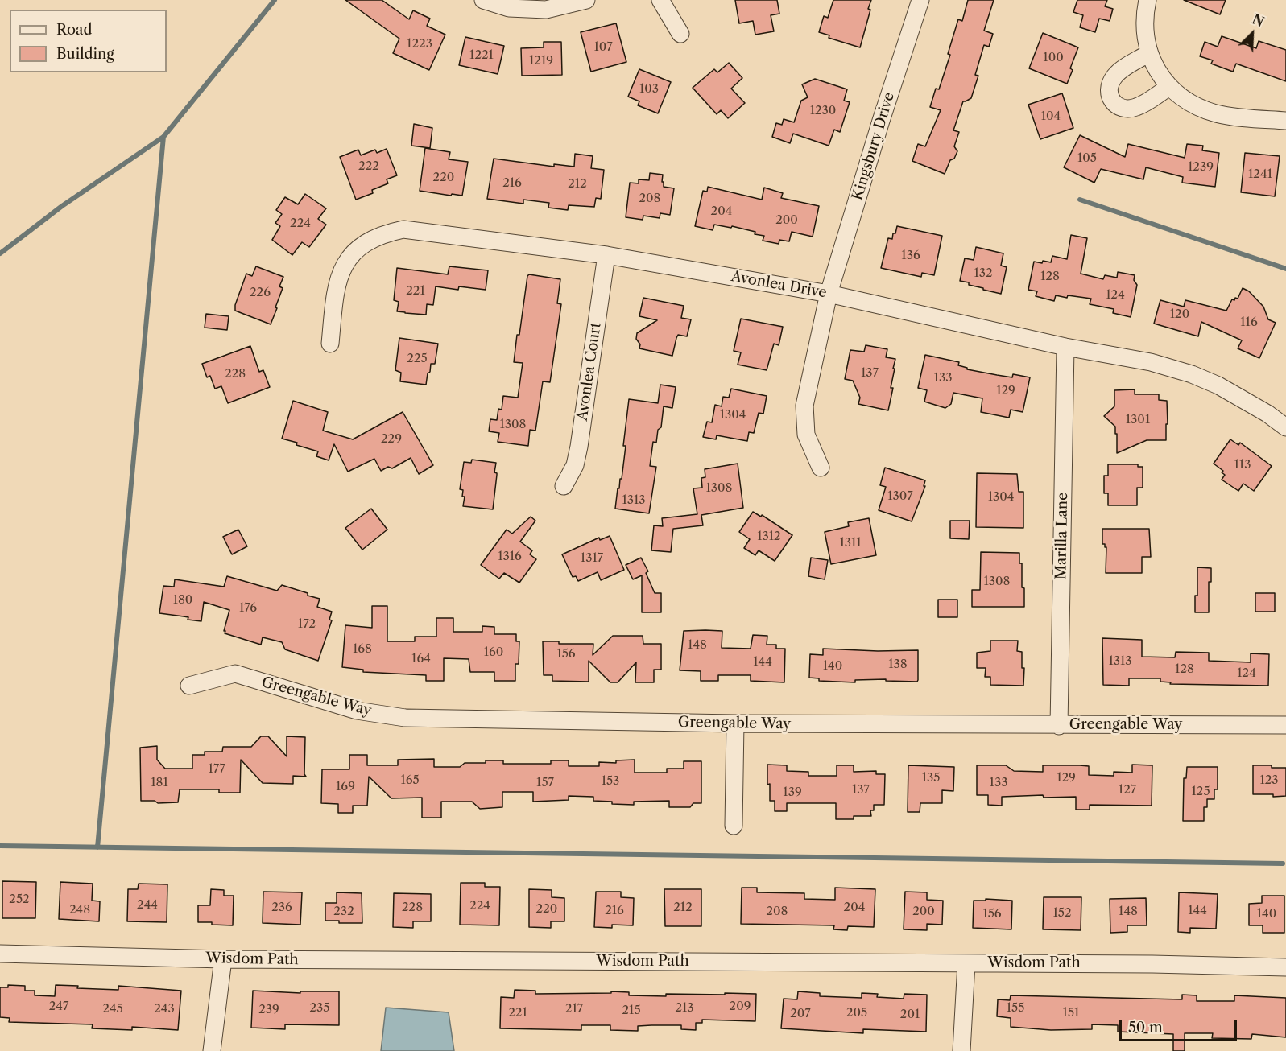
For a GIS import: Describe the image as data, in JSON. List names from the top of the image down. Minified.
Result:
{"streets":{"street":["Kingsbury Drive","Avonlea Drive","Avonlea Court","Marilla Lane","Greengable Way","Wisdom Path"]},"crossings":[["Kingsbury Drive","Avonlea Drive"],["Avonlea Drive","Avonlea Court"],["Avonlea Drive","Marilla Lane"],["Marilla Lane","Greengable Way"]],"house_numbers":["1223","107","1221","100","1219","103","1230","104","105","222","1239","1241","220","216","212","208","204","200","224","136","132","128","221","226","124","120","116","225","137","228","133","129","1304","1301","1308","229","113","1308","1307","1304","1313","1312","1311","1316","1317","1308","180","176","172","148","168","160","156","164","1313","144","138","140","128","124","177","135","129","165","123","153","181","157","133","169","137","127","125","139","252","244","224","236","228","212","204","220","248","216","144","232","208","200","148","152","156","140","247","209","235","213","155","245","243","217","239","215","221","205","151","207","201"],"legend":["Road","Building"],"scale_bar":"50 m","north":"top right"}
